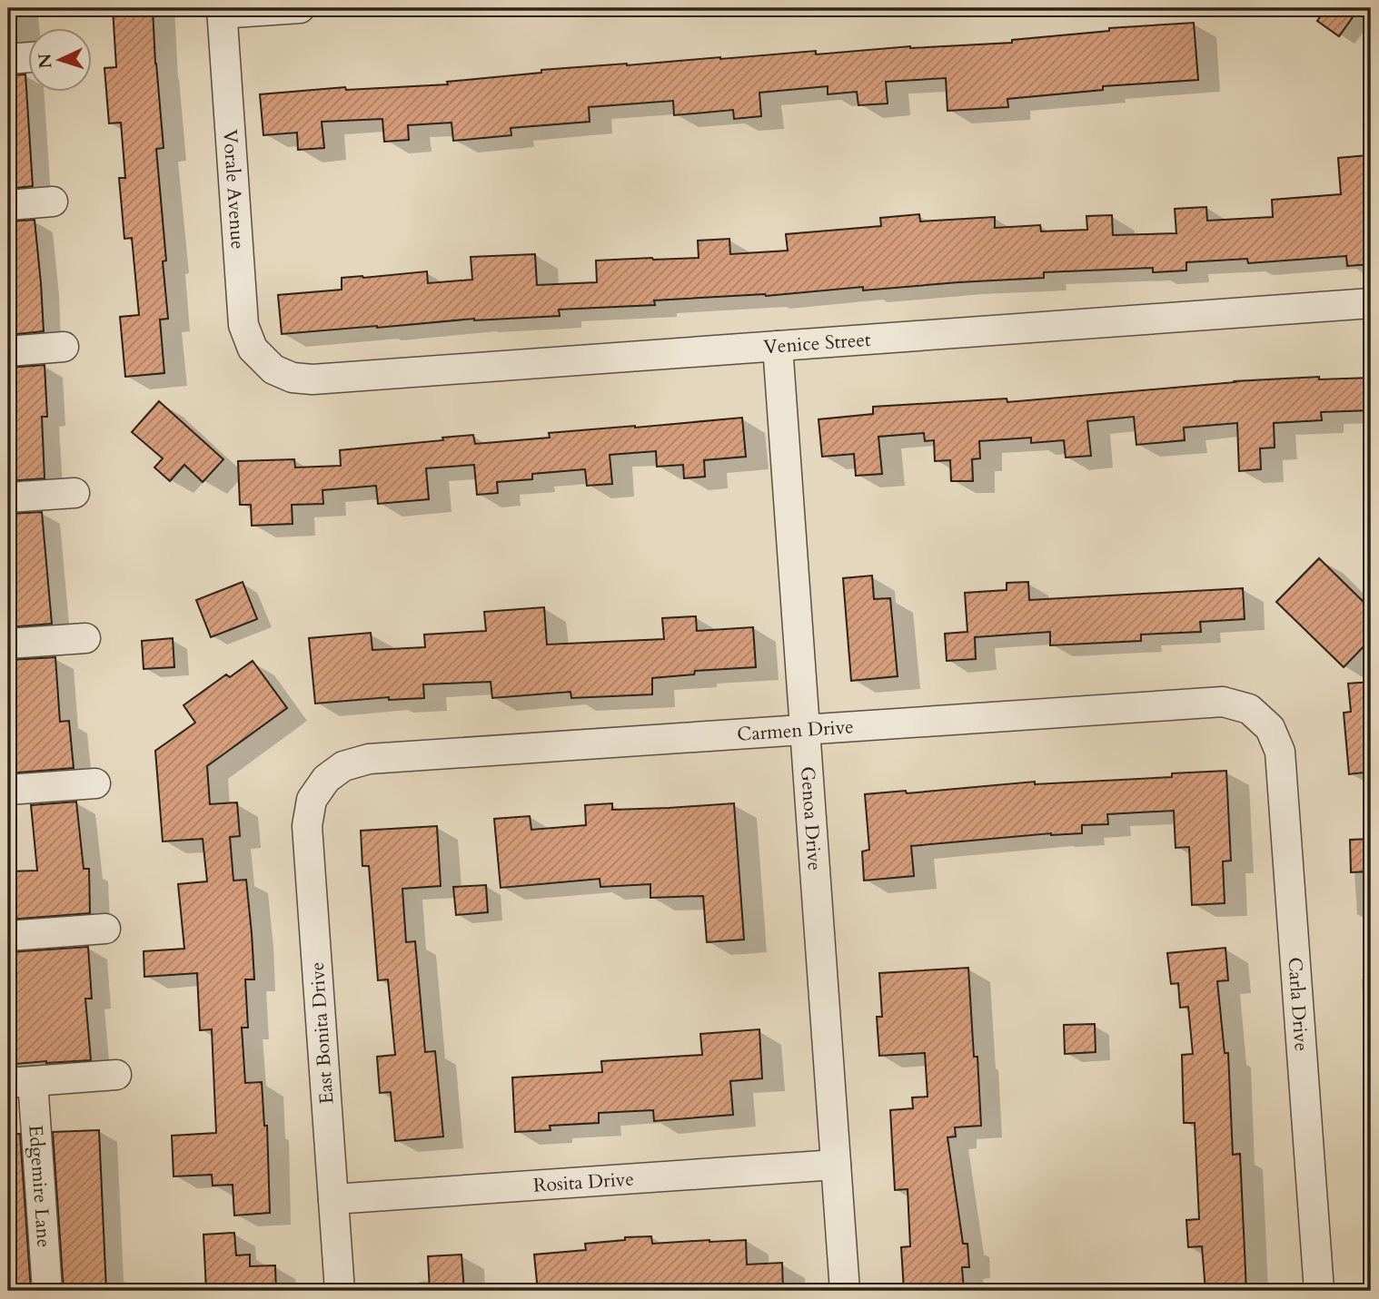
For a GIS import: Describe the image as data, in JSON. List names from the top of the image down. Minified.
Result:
{"streets":{"street":["Vorale Avenue","Venice Street","Carmen Drive","Genoa Drive","Carla Drive","East Bonita Drive","Rosita Drive","Edgemire Lane"]},"crossings":[["Vorale Avenue","Venice Street"],["Venice Street","Genoa Drive"],["Carmen Drive","Genoa Drive"],["Carmen Drive","Carla Drive"],["Carmen Drive","East Bonita Drive"],["Genoa Drive","Rosita Drive"],["East Bonita Drive","Rosita Drive"]],"north":"left"}
